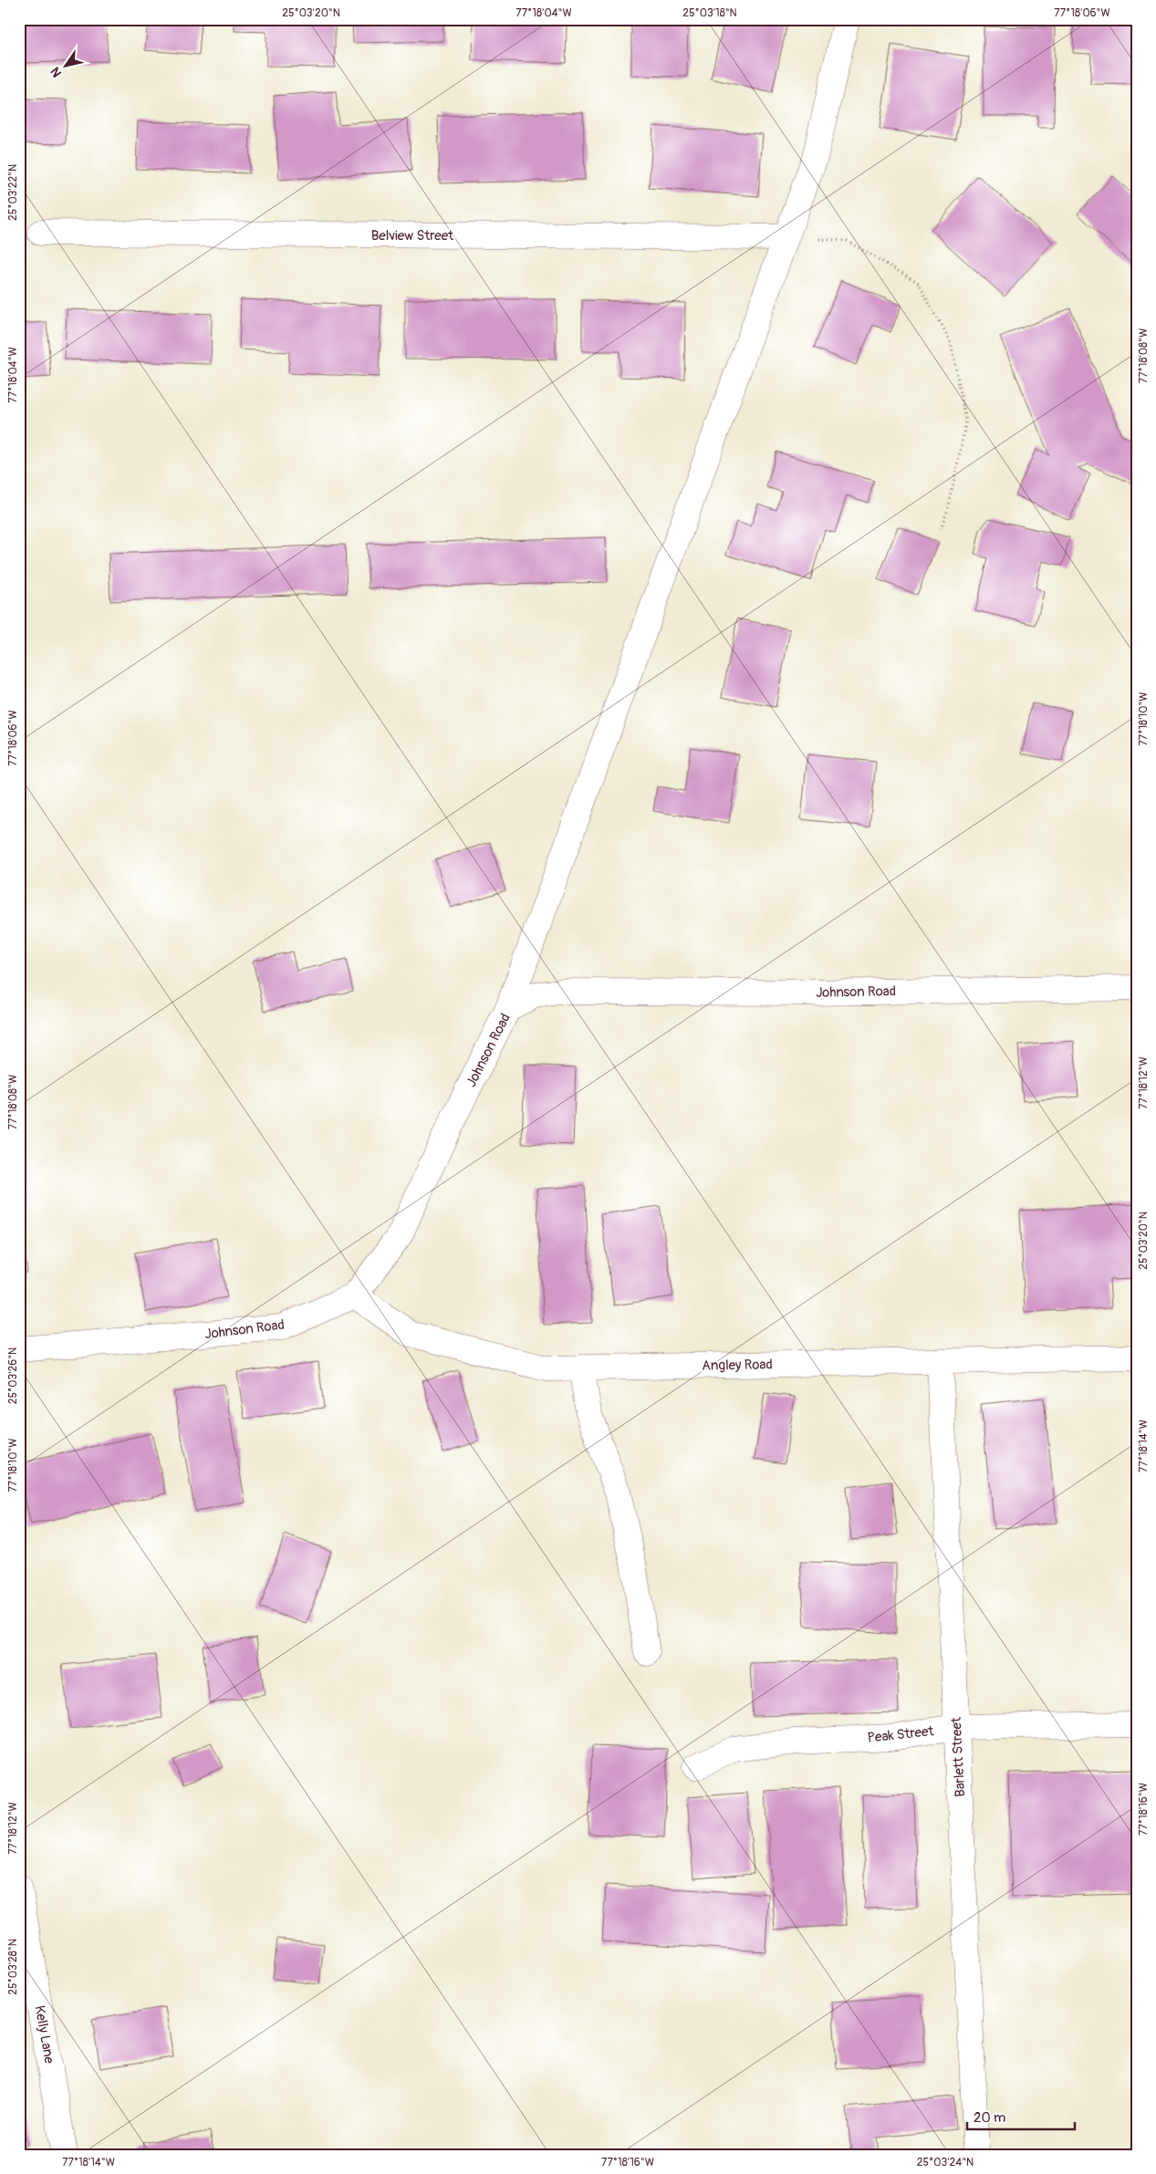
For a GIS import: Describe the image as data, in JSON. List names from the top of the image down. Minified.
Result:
{"streets":{"street":["Belview Street","Johnson Road","Angley Road","Peak Street","Barlett Street","Kelly Lane"]},"crossings":[["Johnson Road","Angley Road"],["Angley Road","Barlett Street"],["Peak Street","Barlett Street"]],"scale_bar":"20 m","north":"bottom left","coordinates":["25°03'20\"N","77°18'04\"W","25°03'18\"N","77°18'06\"W","25°03'22\"N","77°18'08\"W","77°18'10\"W","77°18'12\"W","25°03'26\"N","77°18'14\"W","77°18'16\"W","25°03'28\"N","25°03'24\"N"]}
